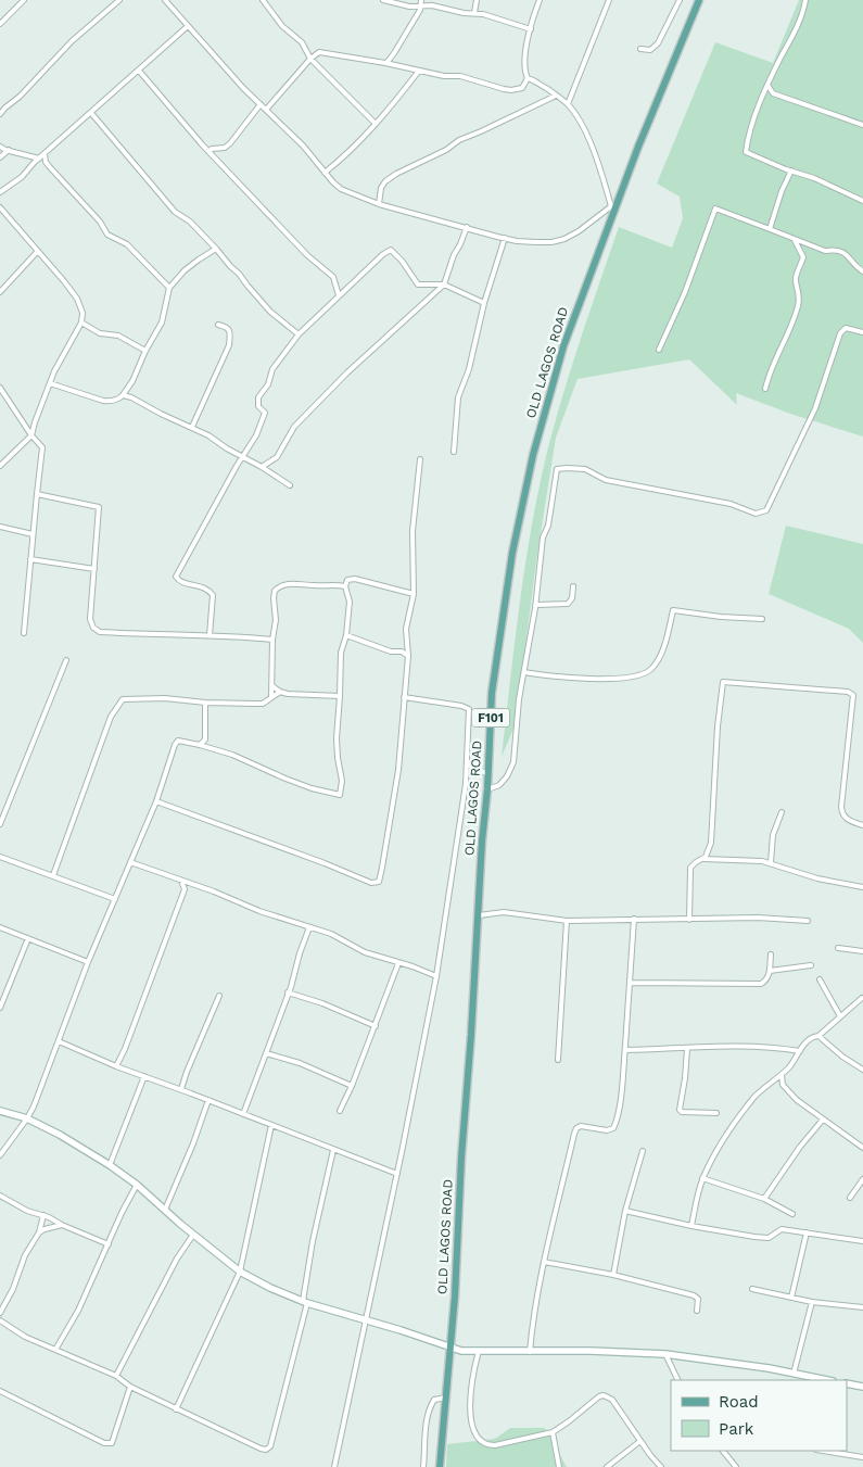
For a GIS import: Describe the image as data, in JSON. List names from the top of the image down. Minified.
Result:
{"streets":{"main road":["OLD LAGOS ROAD","F101"]},"legend":["Road","Park"]}
